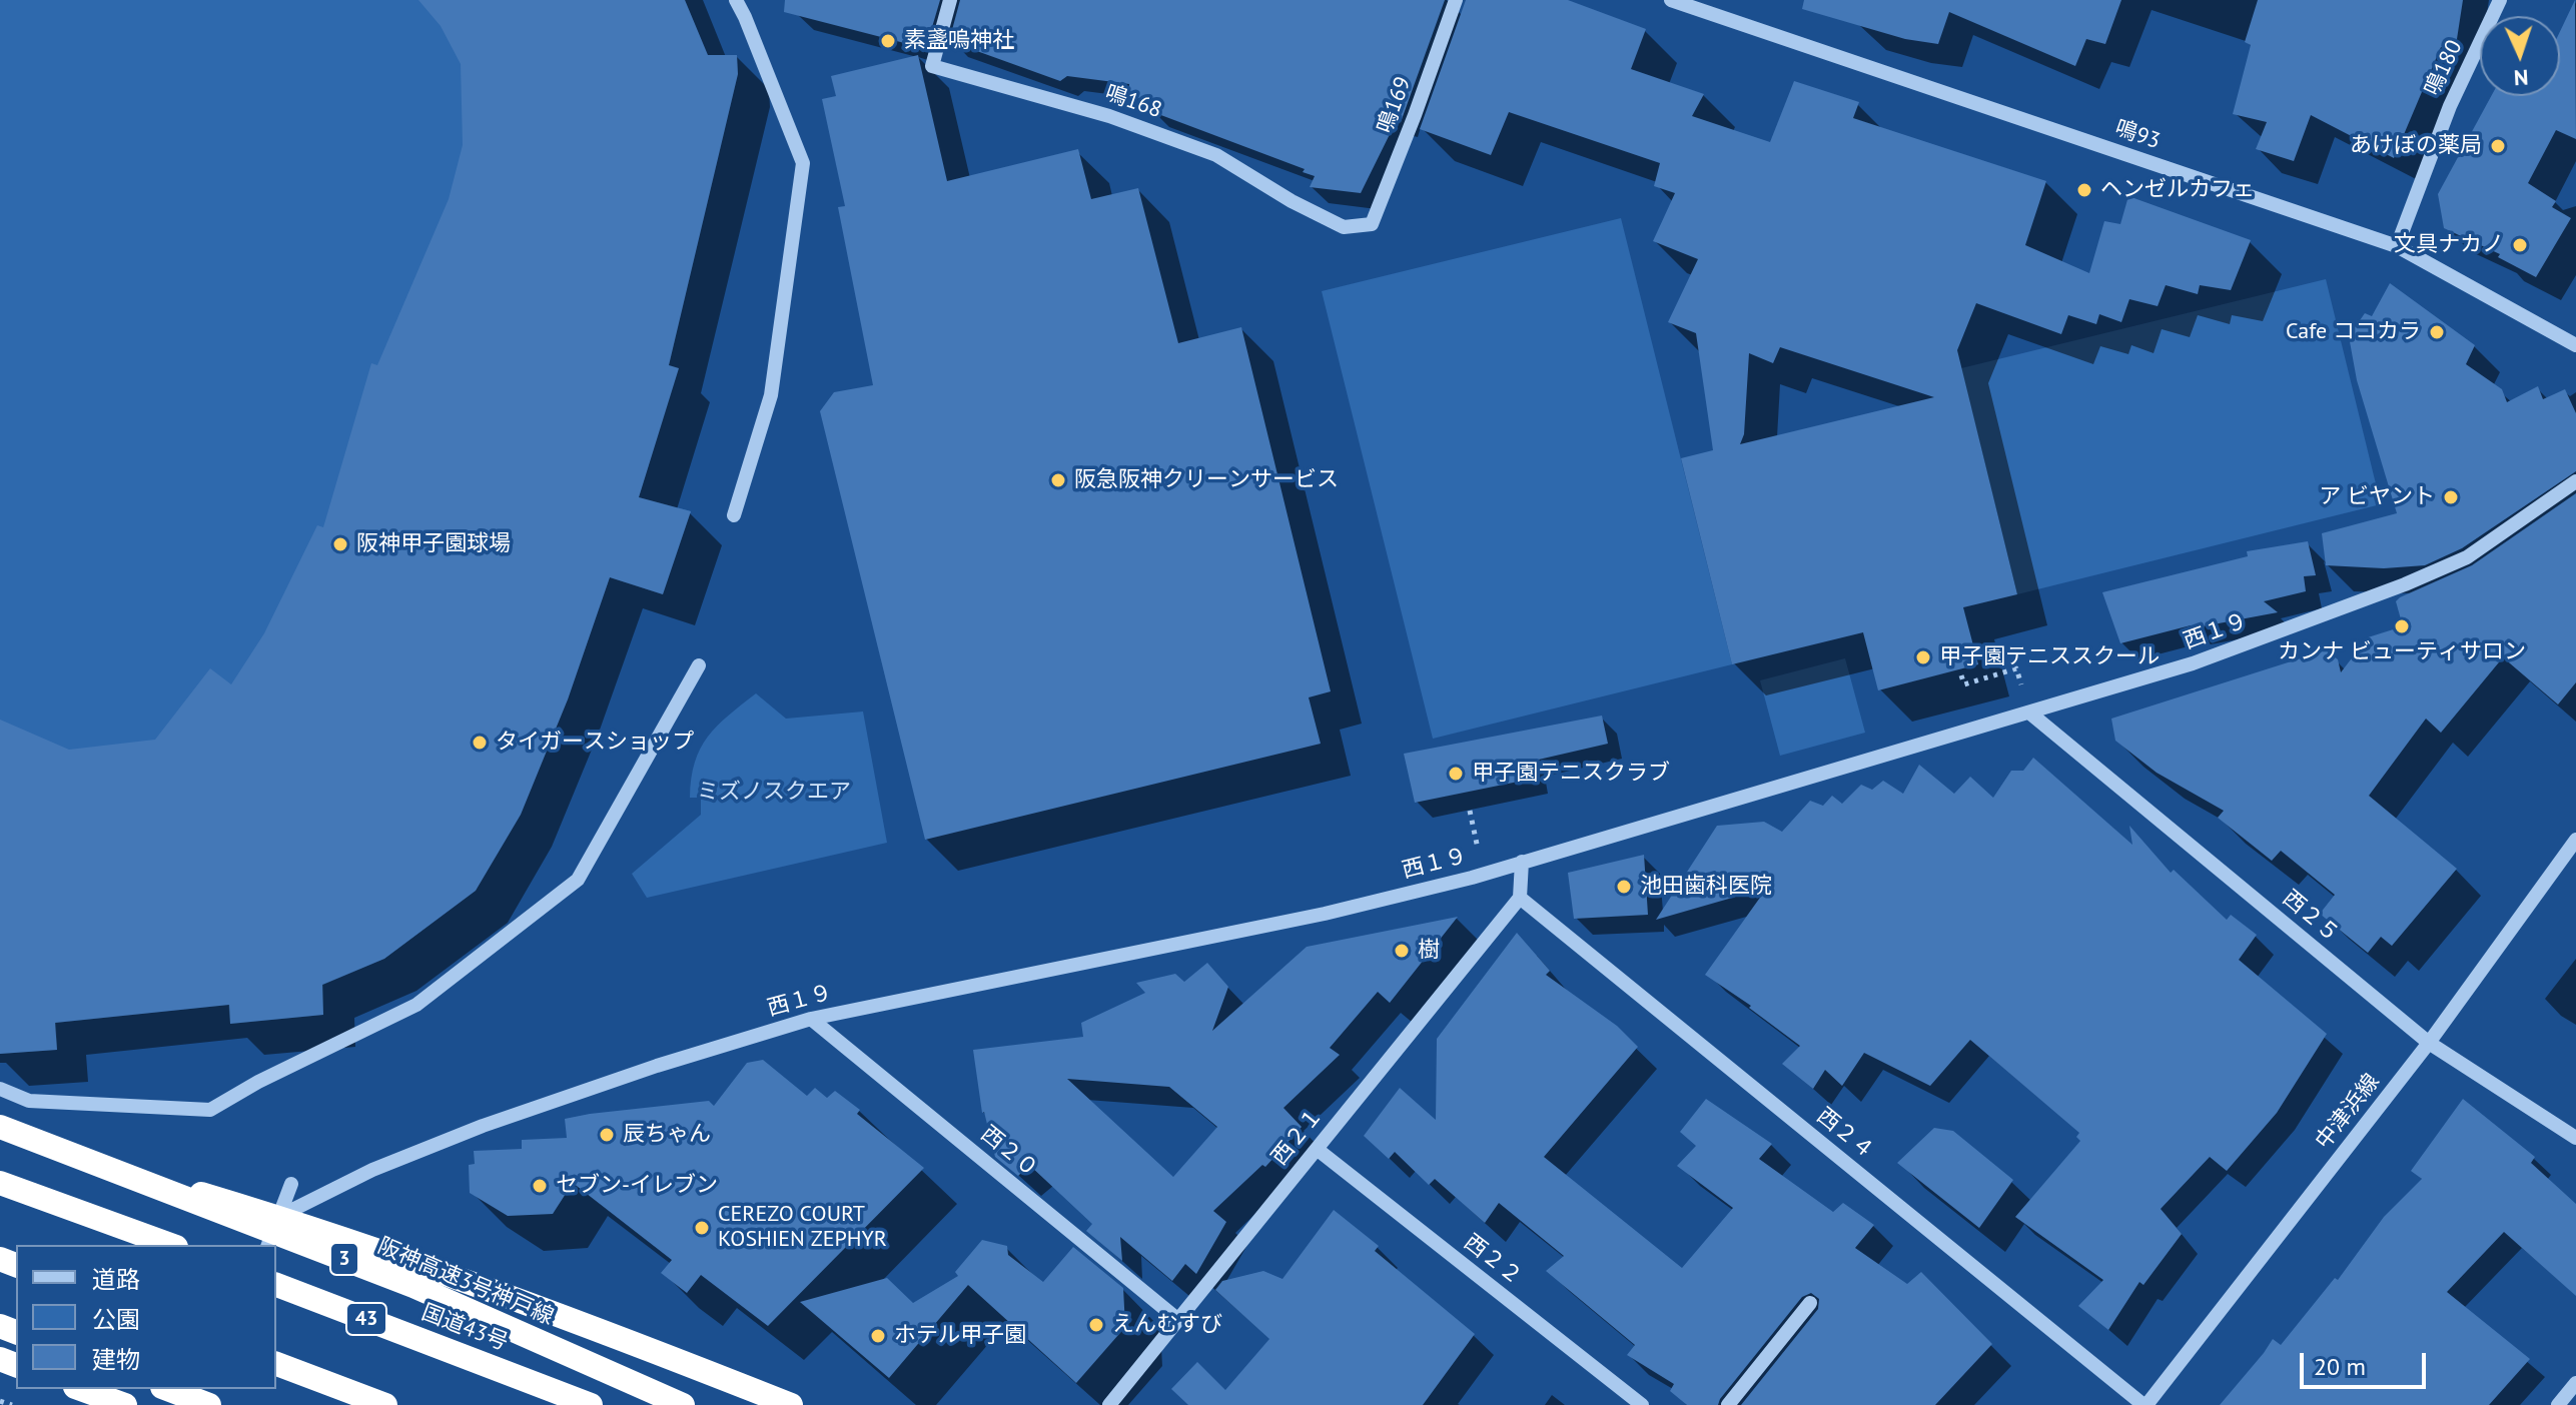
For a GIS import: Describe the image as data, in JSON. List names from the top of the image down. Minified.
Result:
{"streets":{"highway":["3","阪神高速3号神戸線","43","国道43号"],"street":["鳴180","鳴168","鳴169","鳴93","西１９","西２５","中津浜線","西２４","西２１","西２０","西２２"]},"crossings":[["鳴180","鳴93"],["鳴168","鳴169"],["西１９","西２５"],["西１９","西２０"],["西２５","中津浜線"],["中津浜線","西２４"],["西２４","西２１"],["西２１","西２０"],["西２１","西２２"]],"parks":["ミズノスクエア"],"places":["素盞嗚神社","あけぼの薬局","ヘンゼルカフェ","文具ナカノ","Cafe ココカラ","阪急阪神クリーンサービス","ア ビヤント","阪神甲子園球場","カンナ ビューティサロン","甲子園テニススクール","タイガースショップ","甲子園テニスクラブ","池田歯科医院","樹","辰ちゃん","セブン-イレブン","CEREZO COURT KOSHIEN ZEPHYR","えんむすび","ホテル甲子園"],"legend":["道路","公園","建物"],"scale_bar":"20 m","north":"bottom"}
